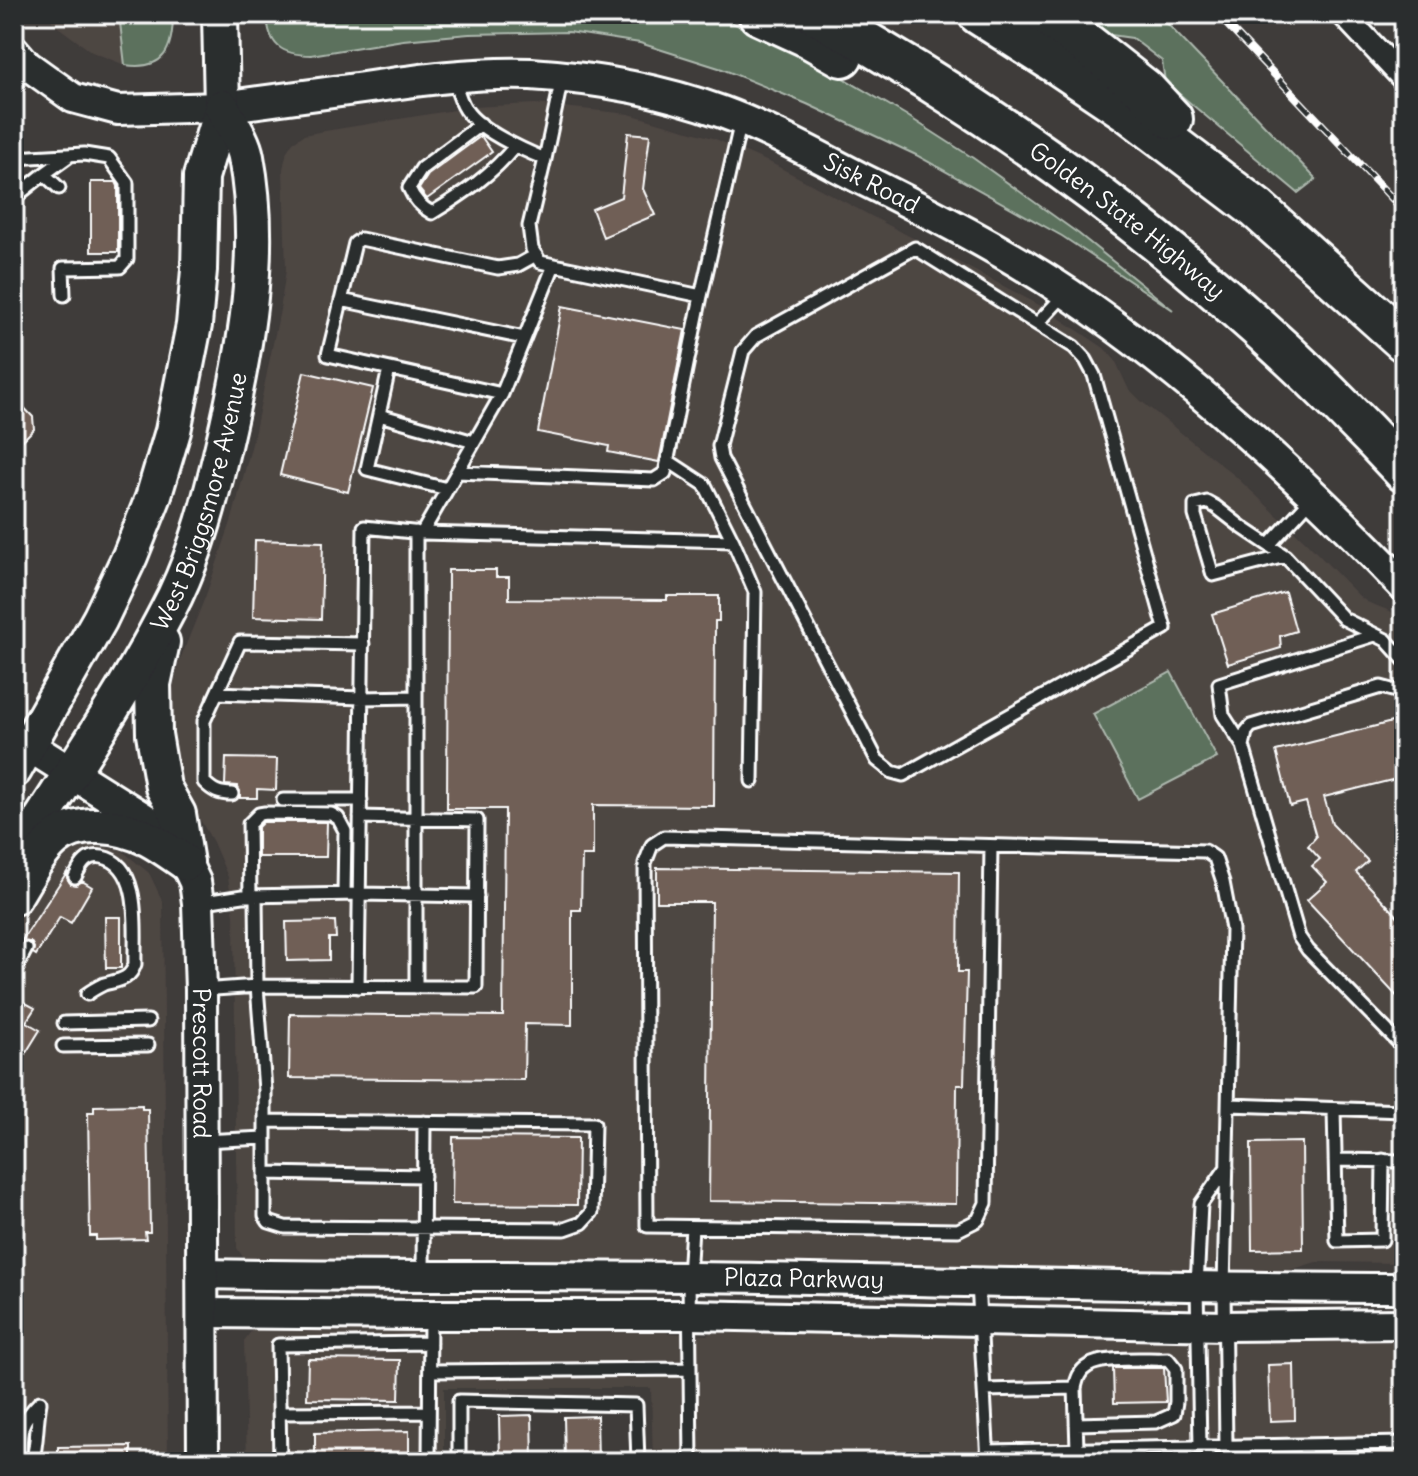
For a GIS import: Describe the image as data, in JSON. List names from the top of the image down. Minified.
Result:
{"streets":{"highway":["Golden State Highway"],"main road":["Sisk Road","West Briggsmore Avenue","Prescott Road"],"street":["Plaza Parkway"]},"crossings":[["Sisk Road","West Briggsmore Avenue"],["West Briggsmore Avenue","Prescott Road"],["Prescott Road","Plaza Parkway"]]}
